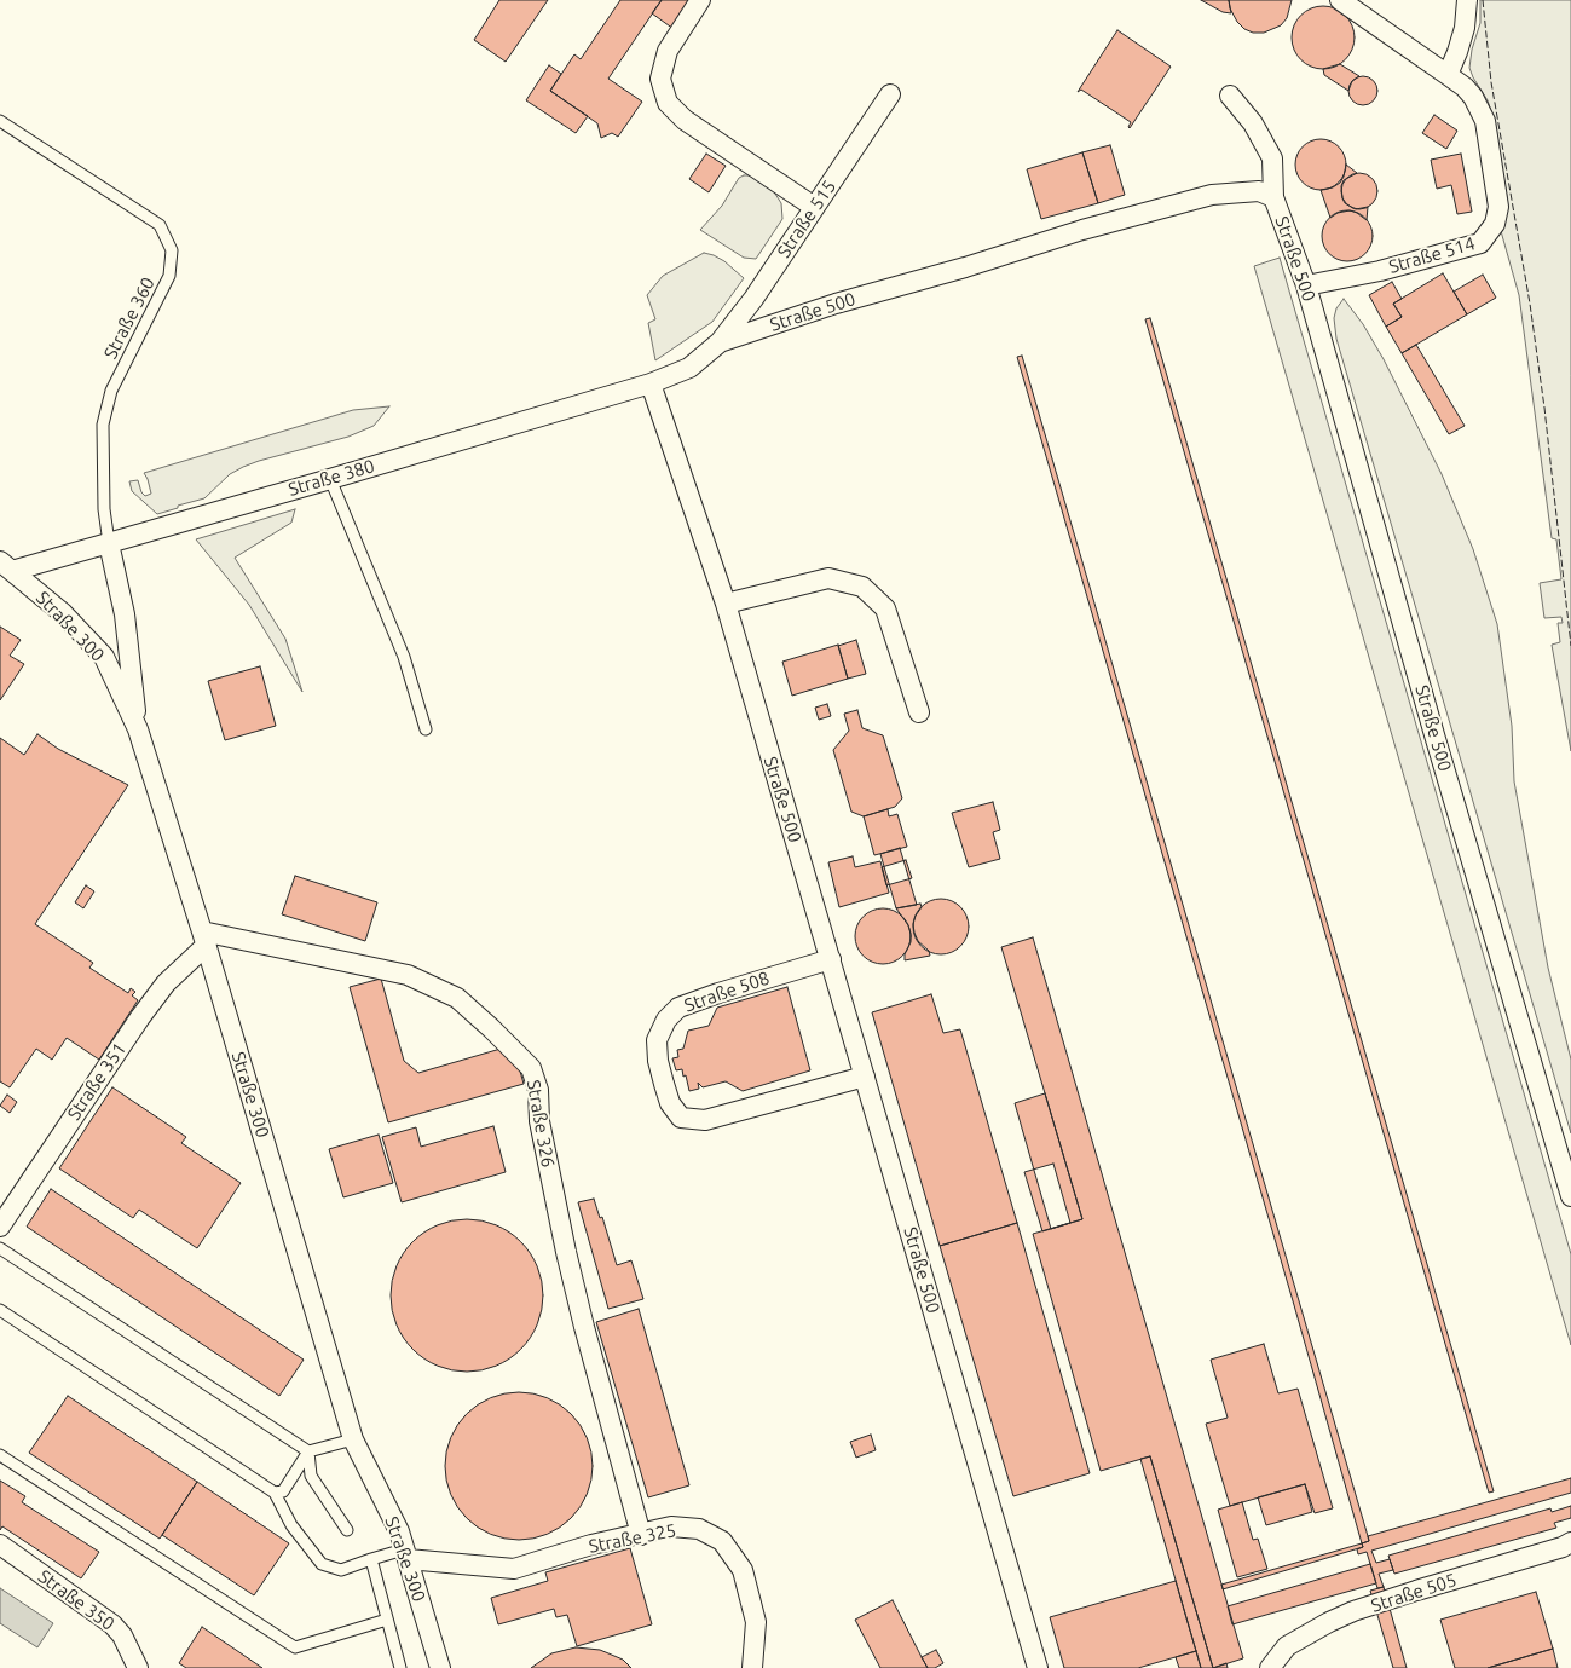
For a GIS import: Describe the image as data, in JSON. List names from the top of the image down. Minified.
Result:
{"streets":{"street":["Straße 515","Straße 514","Straße 500","Straße 380","Straße 300","Straße 508","Straße 351","Straße 326","Straße 325","Straße 505","Straße 350"],"lane":["Straße 360"]},"crossings":[["Straße 515","Straße 500"],["Straße 514","Straße 500"],["Straße 500","Straße 380"],["Straße 500","Straße 508"],["Straße 360","Straße 380"],["Straße 380","Straße 300"],["Straße 300","Straße 351"],["Straße 300","Straße 326"],["Straße 300","Straße 325"],["Straße 351","Straße 326"],["Straße 326","Straße 325"]]}
